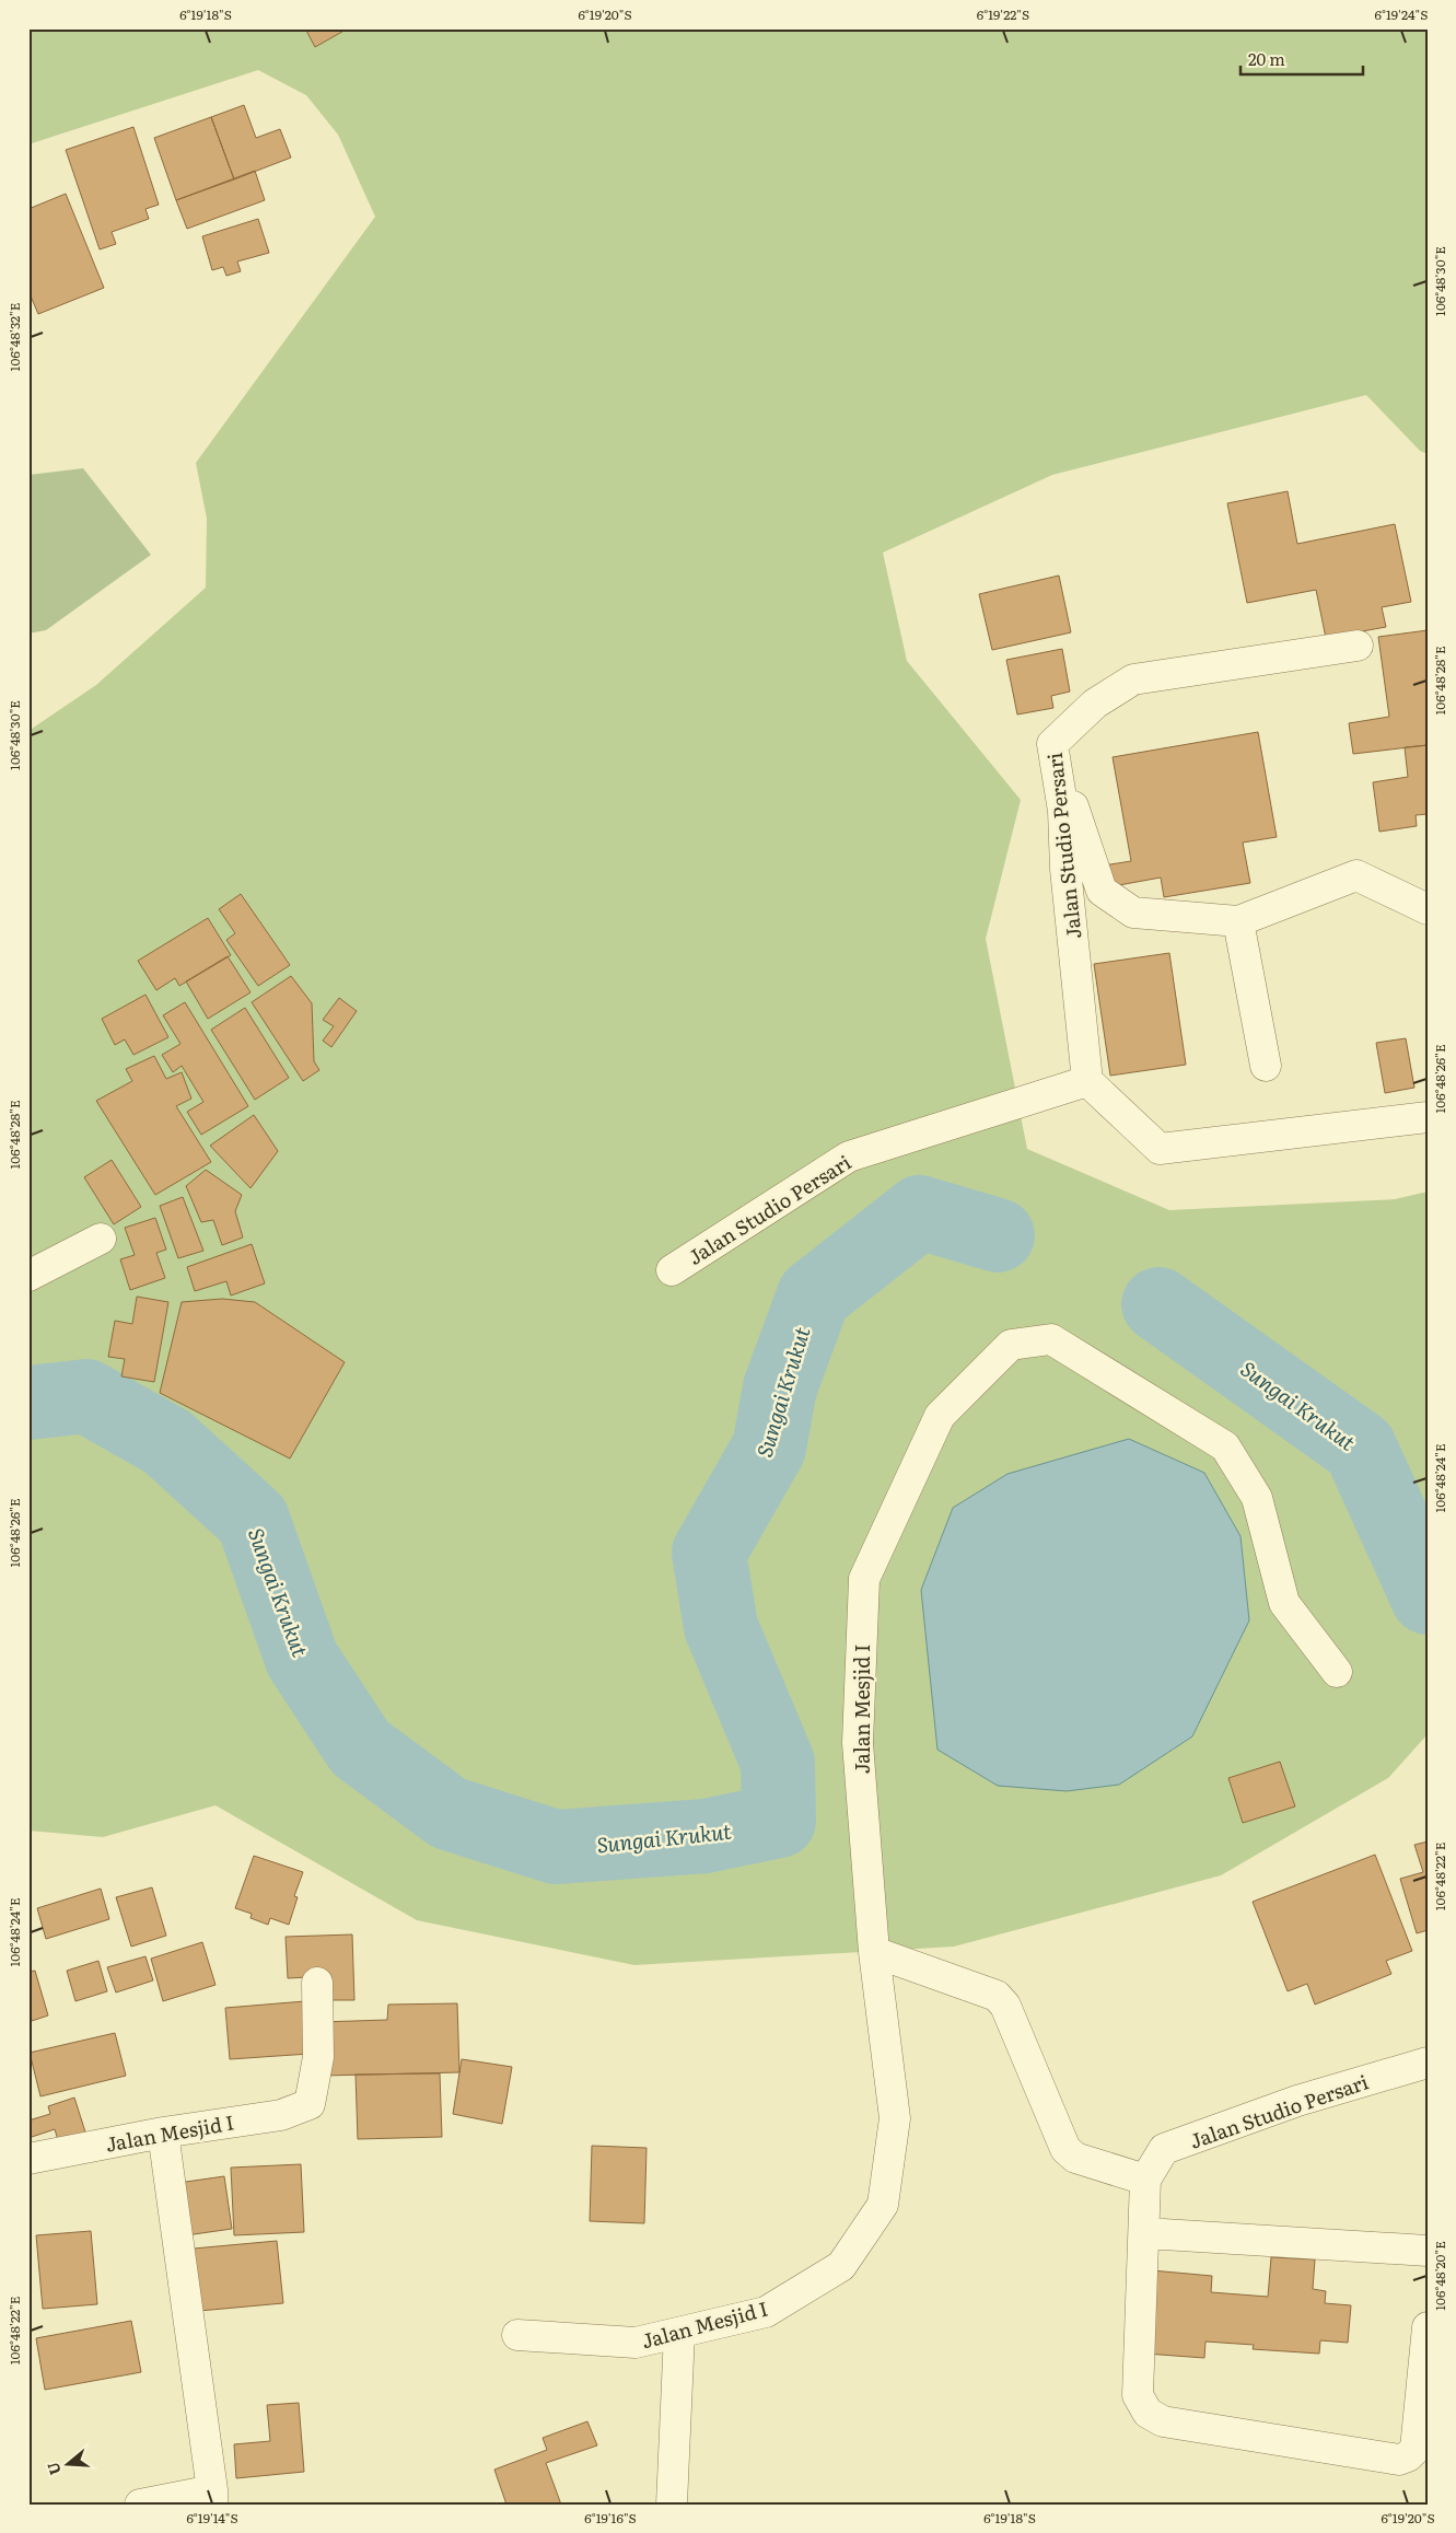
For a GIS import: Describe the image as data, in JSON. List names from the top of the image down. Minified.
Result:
{"streets":{"street":["Jalan Studio Persari","Jalan Mesjid I"]},"water":["Sungai Krukut"],"scale_bar":"20 m","north":"left","coordinates":["6°19'18\"S","6°19'20\"S","6°19'22\"S","6°19'24\"S","106°48'30\"E","106°48'32\"E","106°48'28\"E","106°48'26\"E","106°48'24\"E","106°48'22\"E","106°48'20\"E","6°19'14\"S","6°19'16\"S"]}
